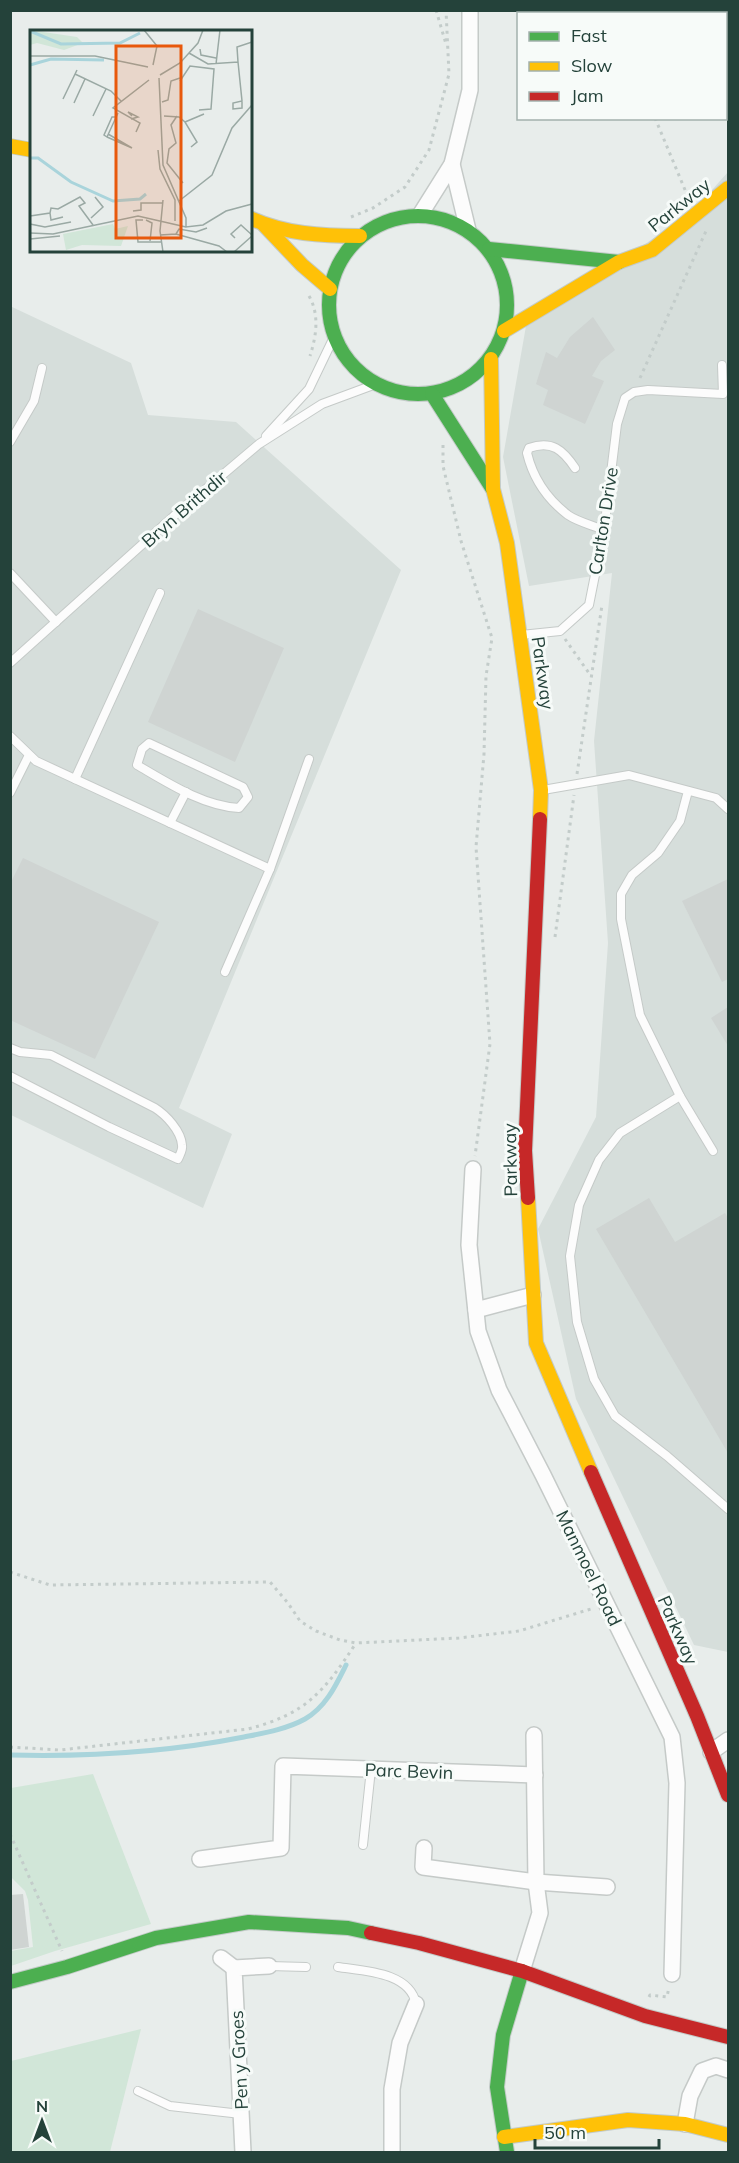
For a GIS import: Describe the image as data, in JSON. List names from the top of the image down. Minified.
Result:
{"streets":{"main road":["Parkway"],"street":["Manmoel Road","Parc Bevin","Pen y Groes"],"lane":["Bryn Brithdir","Carlton Drive"]},"legend":["Fast","Slow","Jam"],"scale_bar":"50 m","north":"top"}
